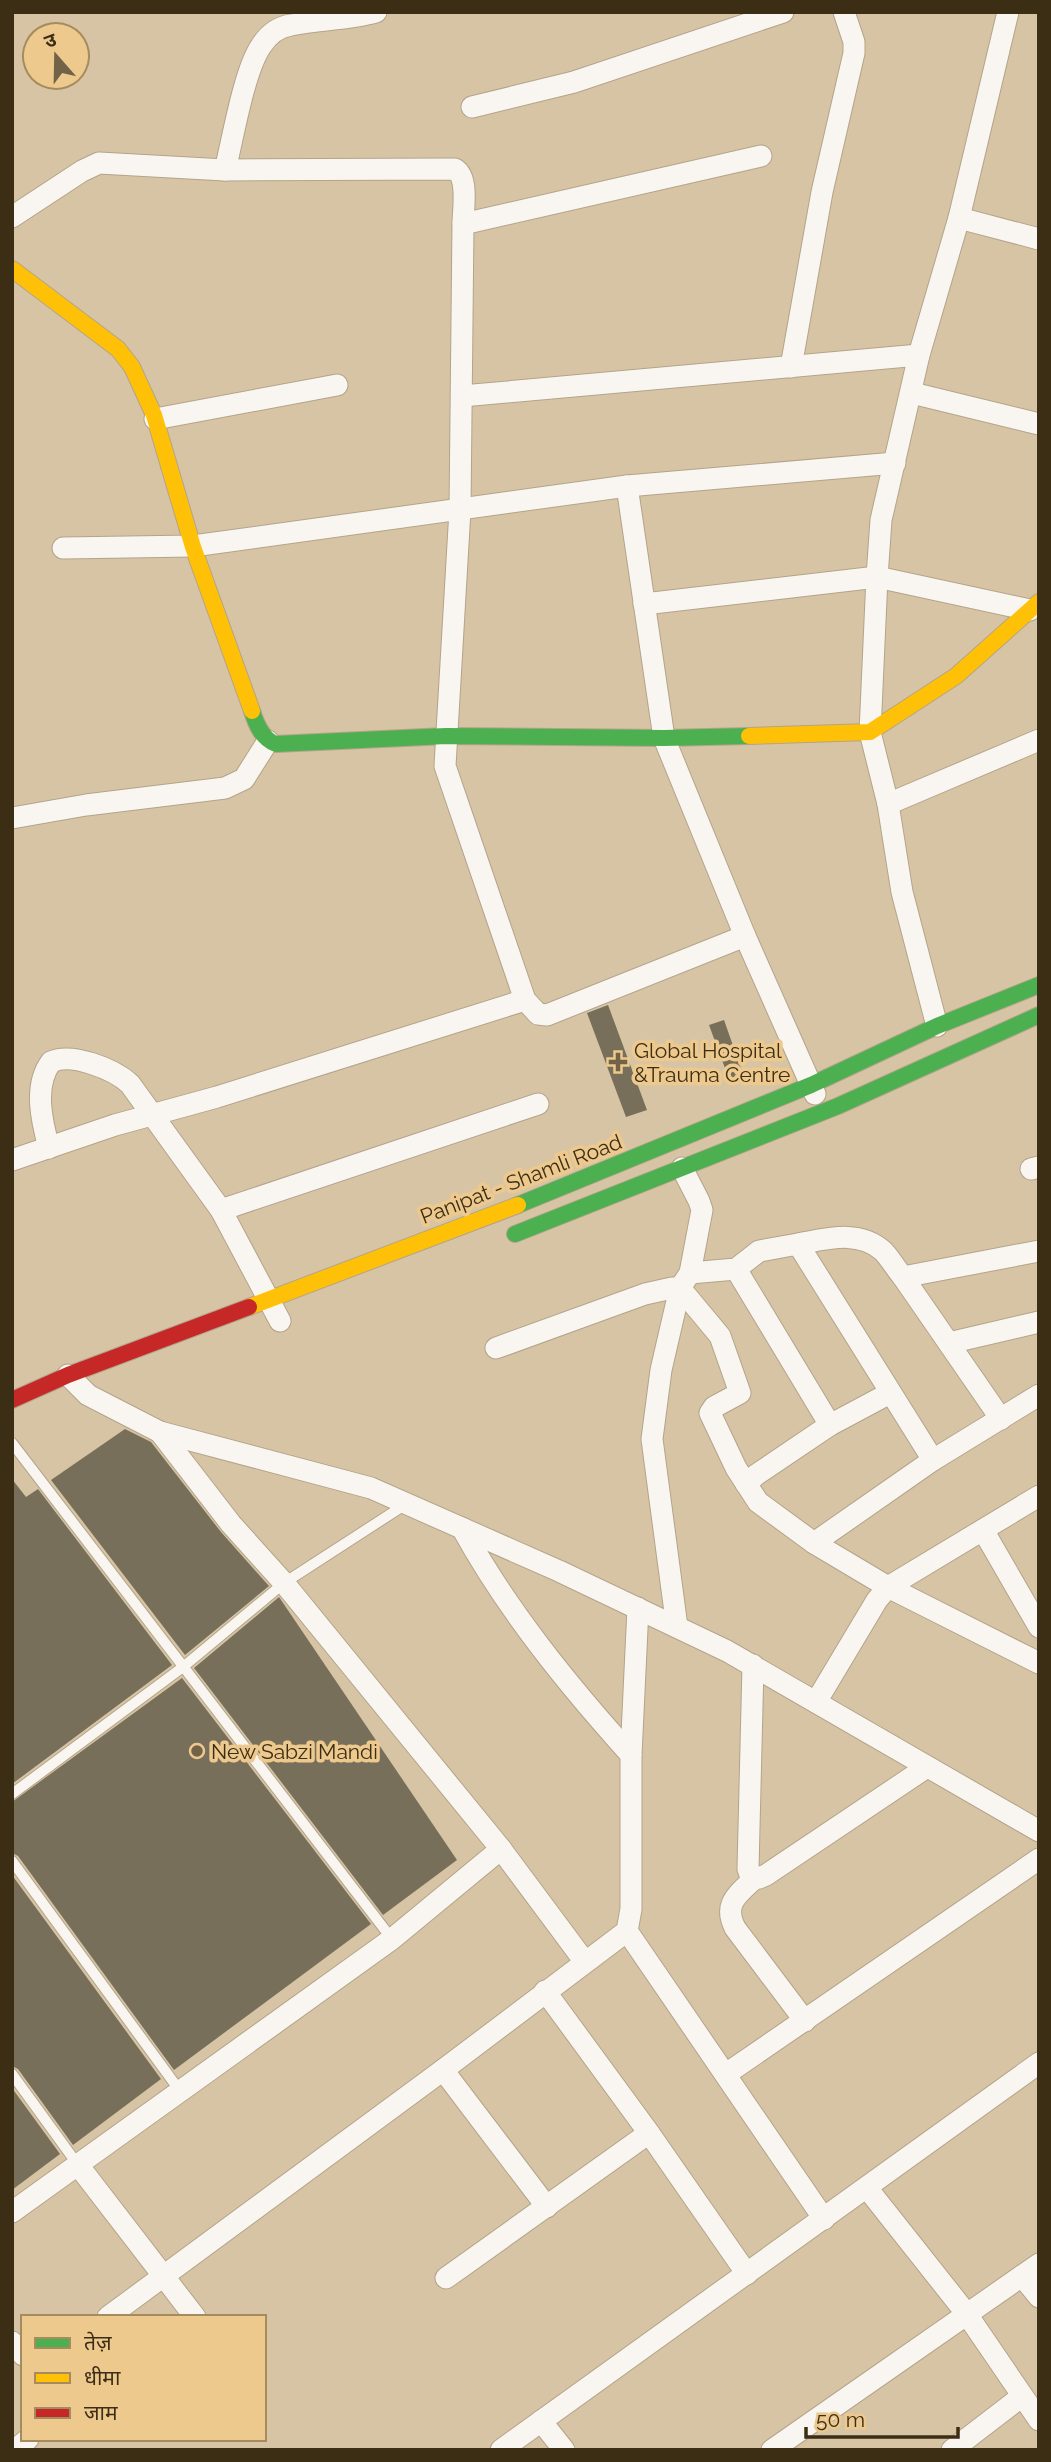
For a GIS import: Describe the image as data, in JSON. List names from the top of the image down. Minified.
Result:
{"streets":{"main road":["Panipat - Shamli Road"]},"places":{"health":["Global Hospital &Trauma Centre"],"other":["New Sabzi Mandi"]},"legend":["तेज़","धीमा","जाम"],"scale_bar":"50 m","north":"top"}
